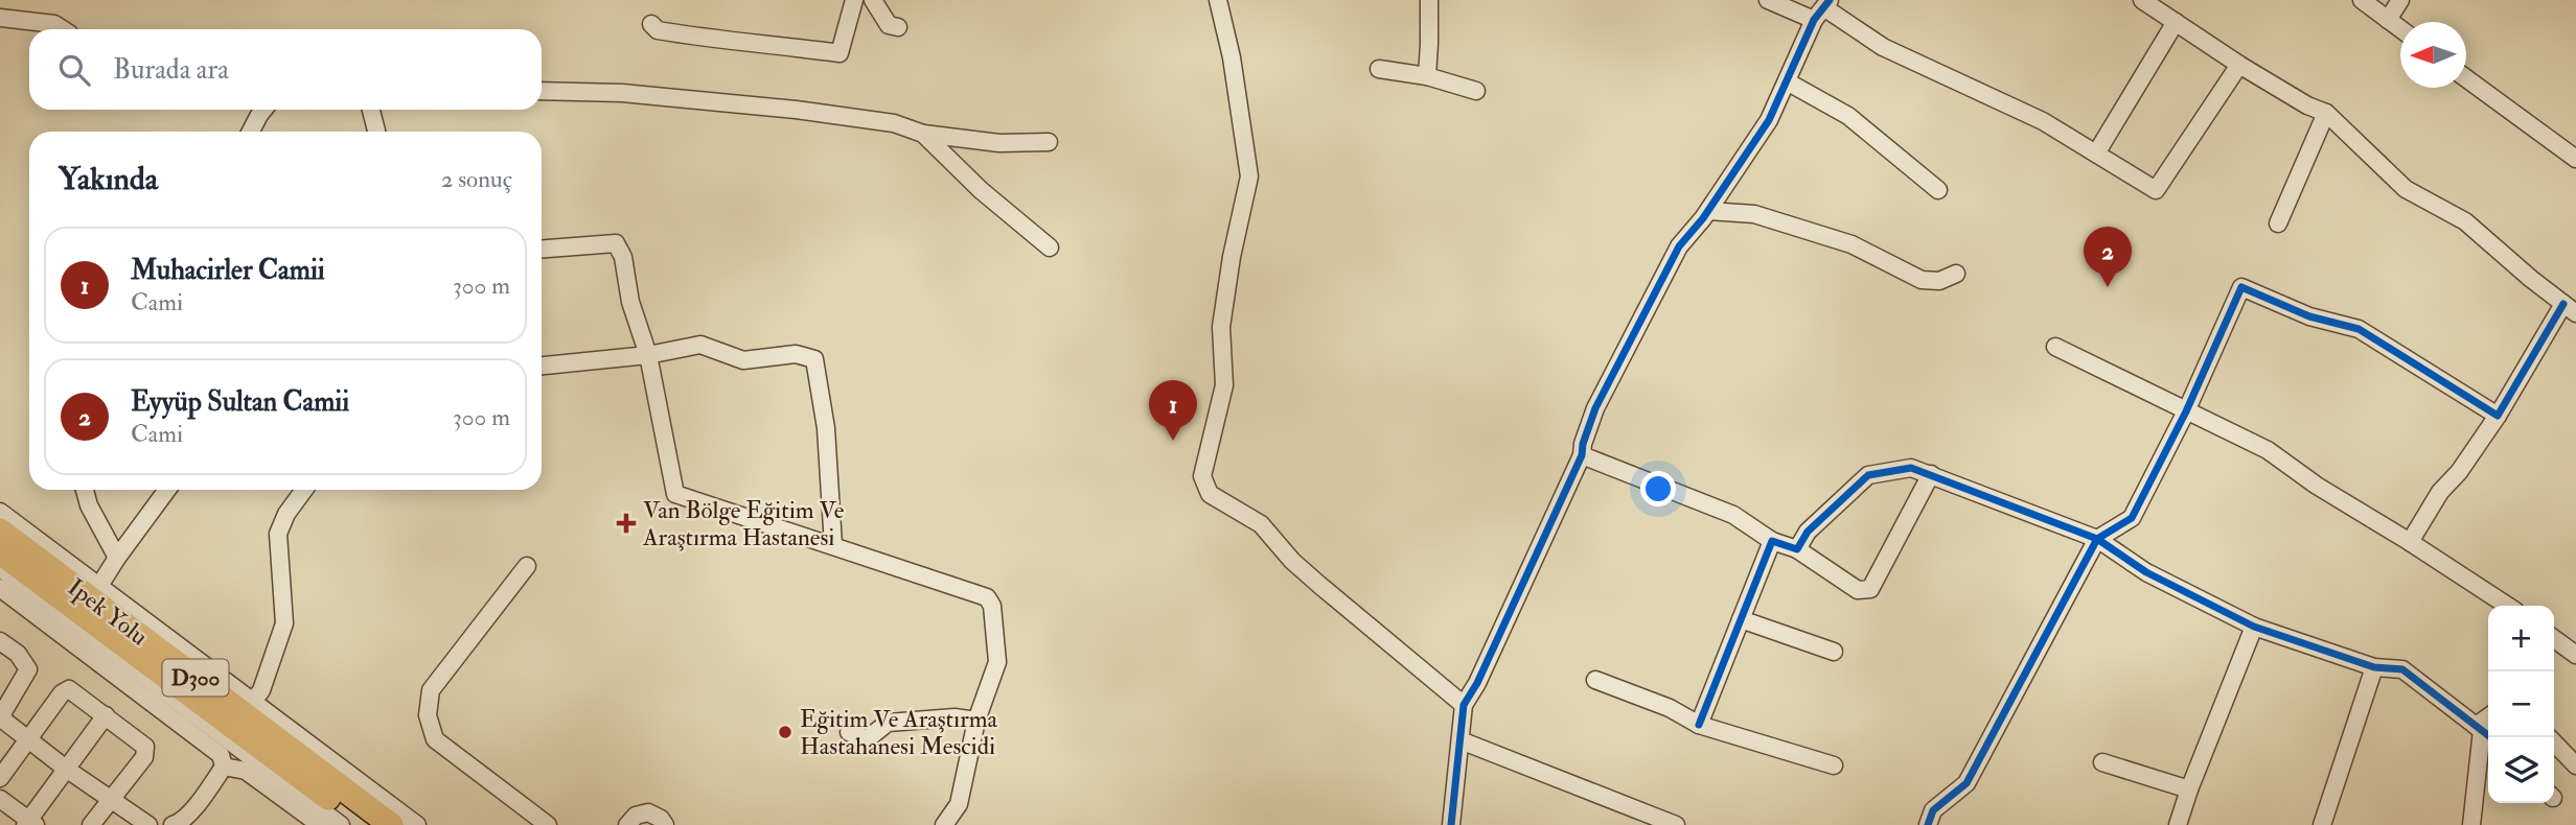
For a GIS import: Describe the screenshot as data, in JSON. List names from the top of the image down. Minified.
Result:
{"streets":{"highway":["Ipek Yolu","D300"]},"places":{"health":["Van Bölge Eğitim Ve Araştırma Hastanesi"],"other":["Eğitim Ve Araştırma Hastahanesi Mescidi"]},"north":"left","page":{"search":"Burada ara","heading":["Yakında","2 sonuç"],"pins":["2","1"],"list":[{"mark":"1","name":"Muhacirler Camii","note":"Cami","value":"300 m"},{"mark":"2","name":"Eyyüp Sultan Camii","note":"Cami","value":"300 m"}],"map_buttons":["+","−"]}}
